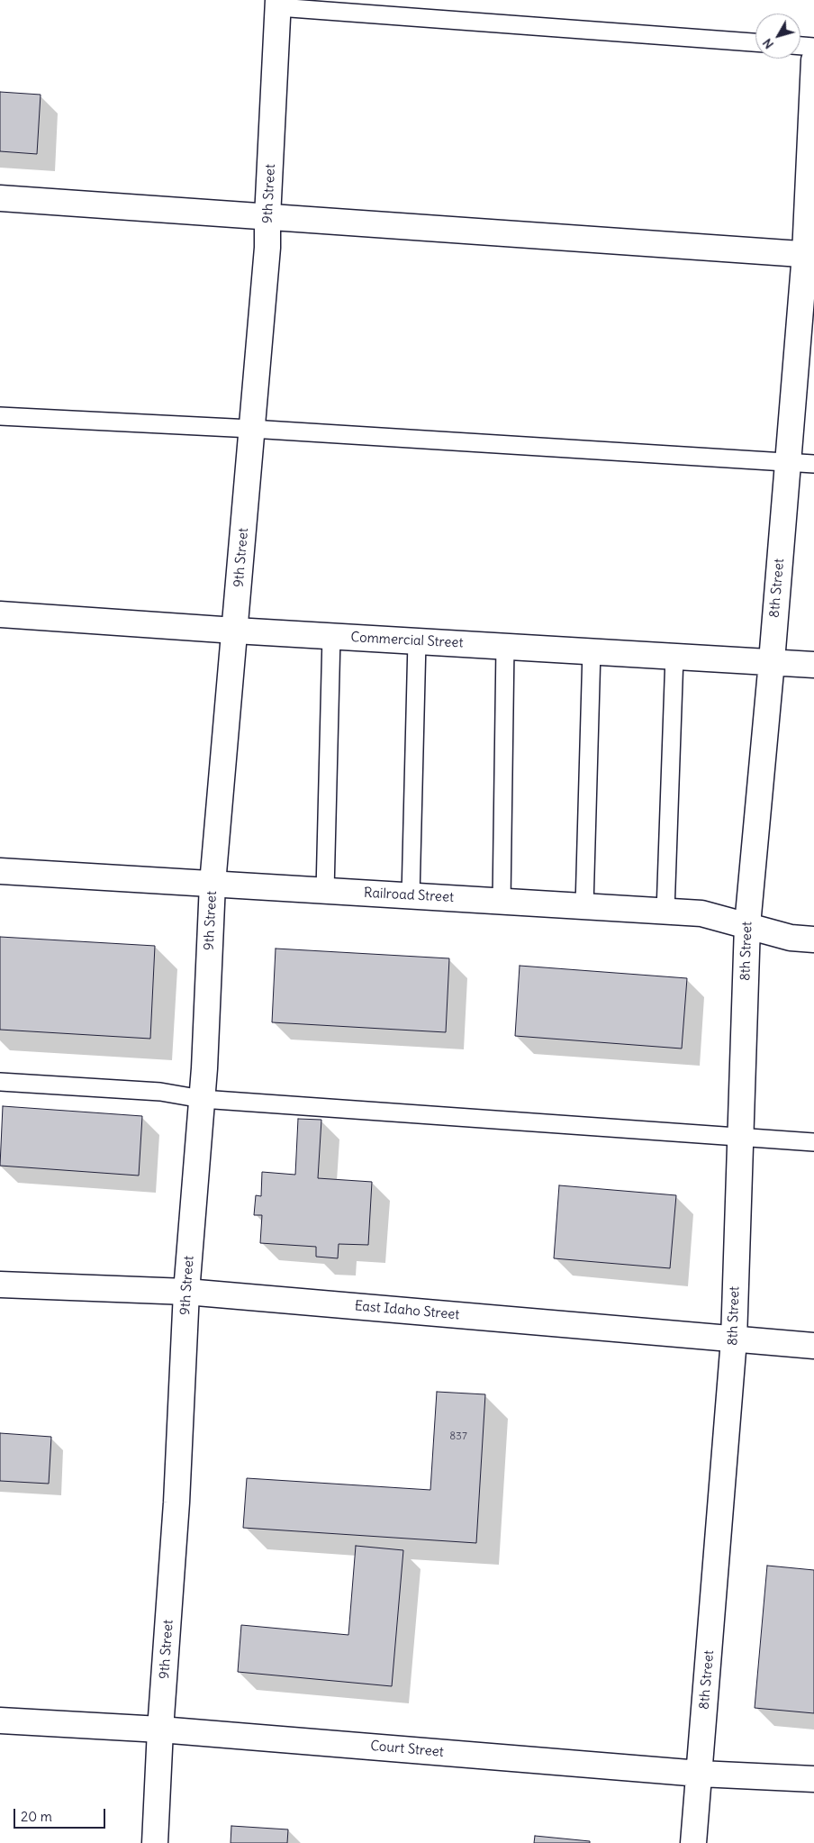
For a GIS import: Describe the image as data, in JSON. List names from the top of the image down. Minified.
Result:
{"streets":{"street":["9th Street","8th Street","Commercial Street","Railroad Street","East Idaho Street","Court Street"]},"crossings":[["9th Street","Commercial Street"],["9th Street","Railroad Street"],["9th Street","East Idaho Street"],["9th Street","Court Street"],["8th Street","Commercial Street"],["8th Street","Railroad Street"],["8th Street","East Idaho Street"],["8th Street","Court Street"]],"house_numbers":["837"],"scale_bar":"20 m","north":"bottom left"}
